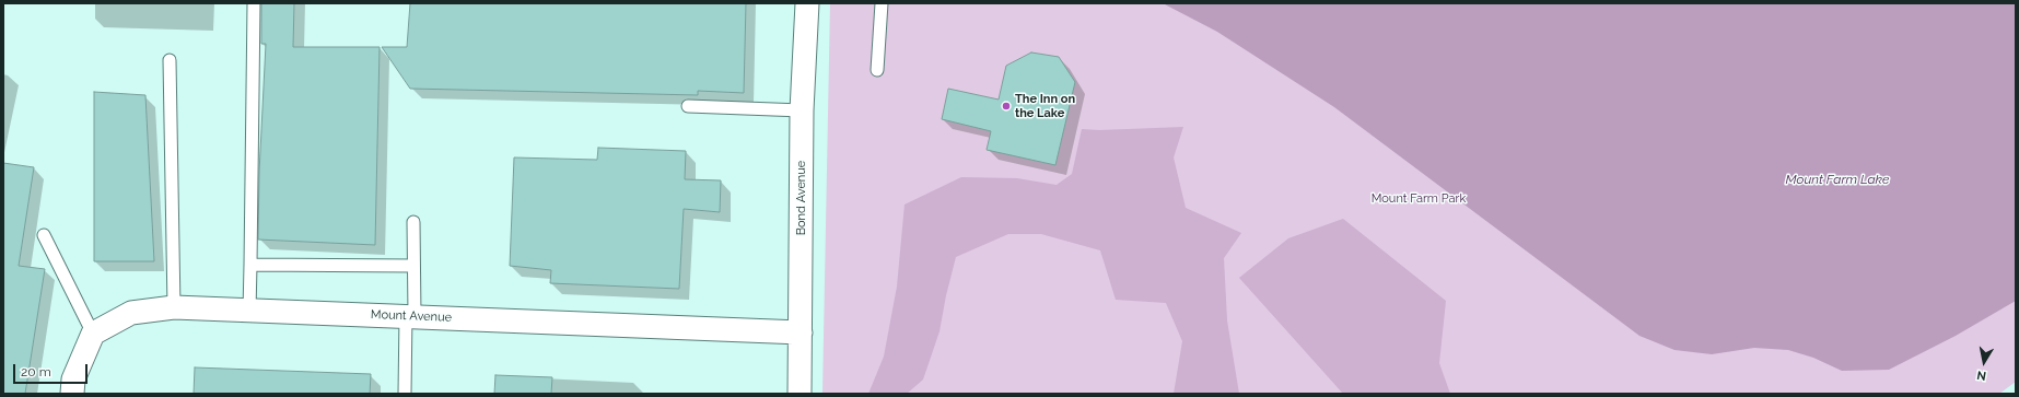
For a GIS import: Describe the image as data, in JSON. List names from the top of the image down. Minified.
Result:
{"streets":{"street":["Bond Avenue","Mount Avenue"]},"crossings":[["Bond Avenue","Mount Avenue"]],"water":["Mount Farm Lake"],"parks":["Mount Farm Park"],"places":["The Inn on the Lake"],"scale_bar":"20 m","north":"bottom"}
